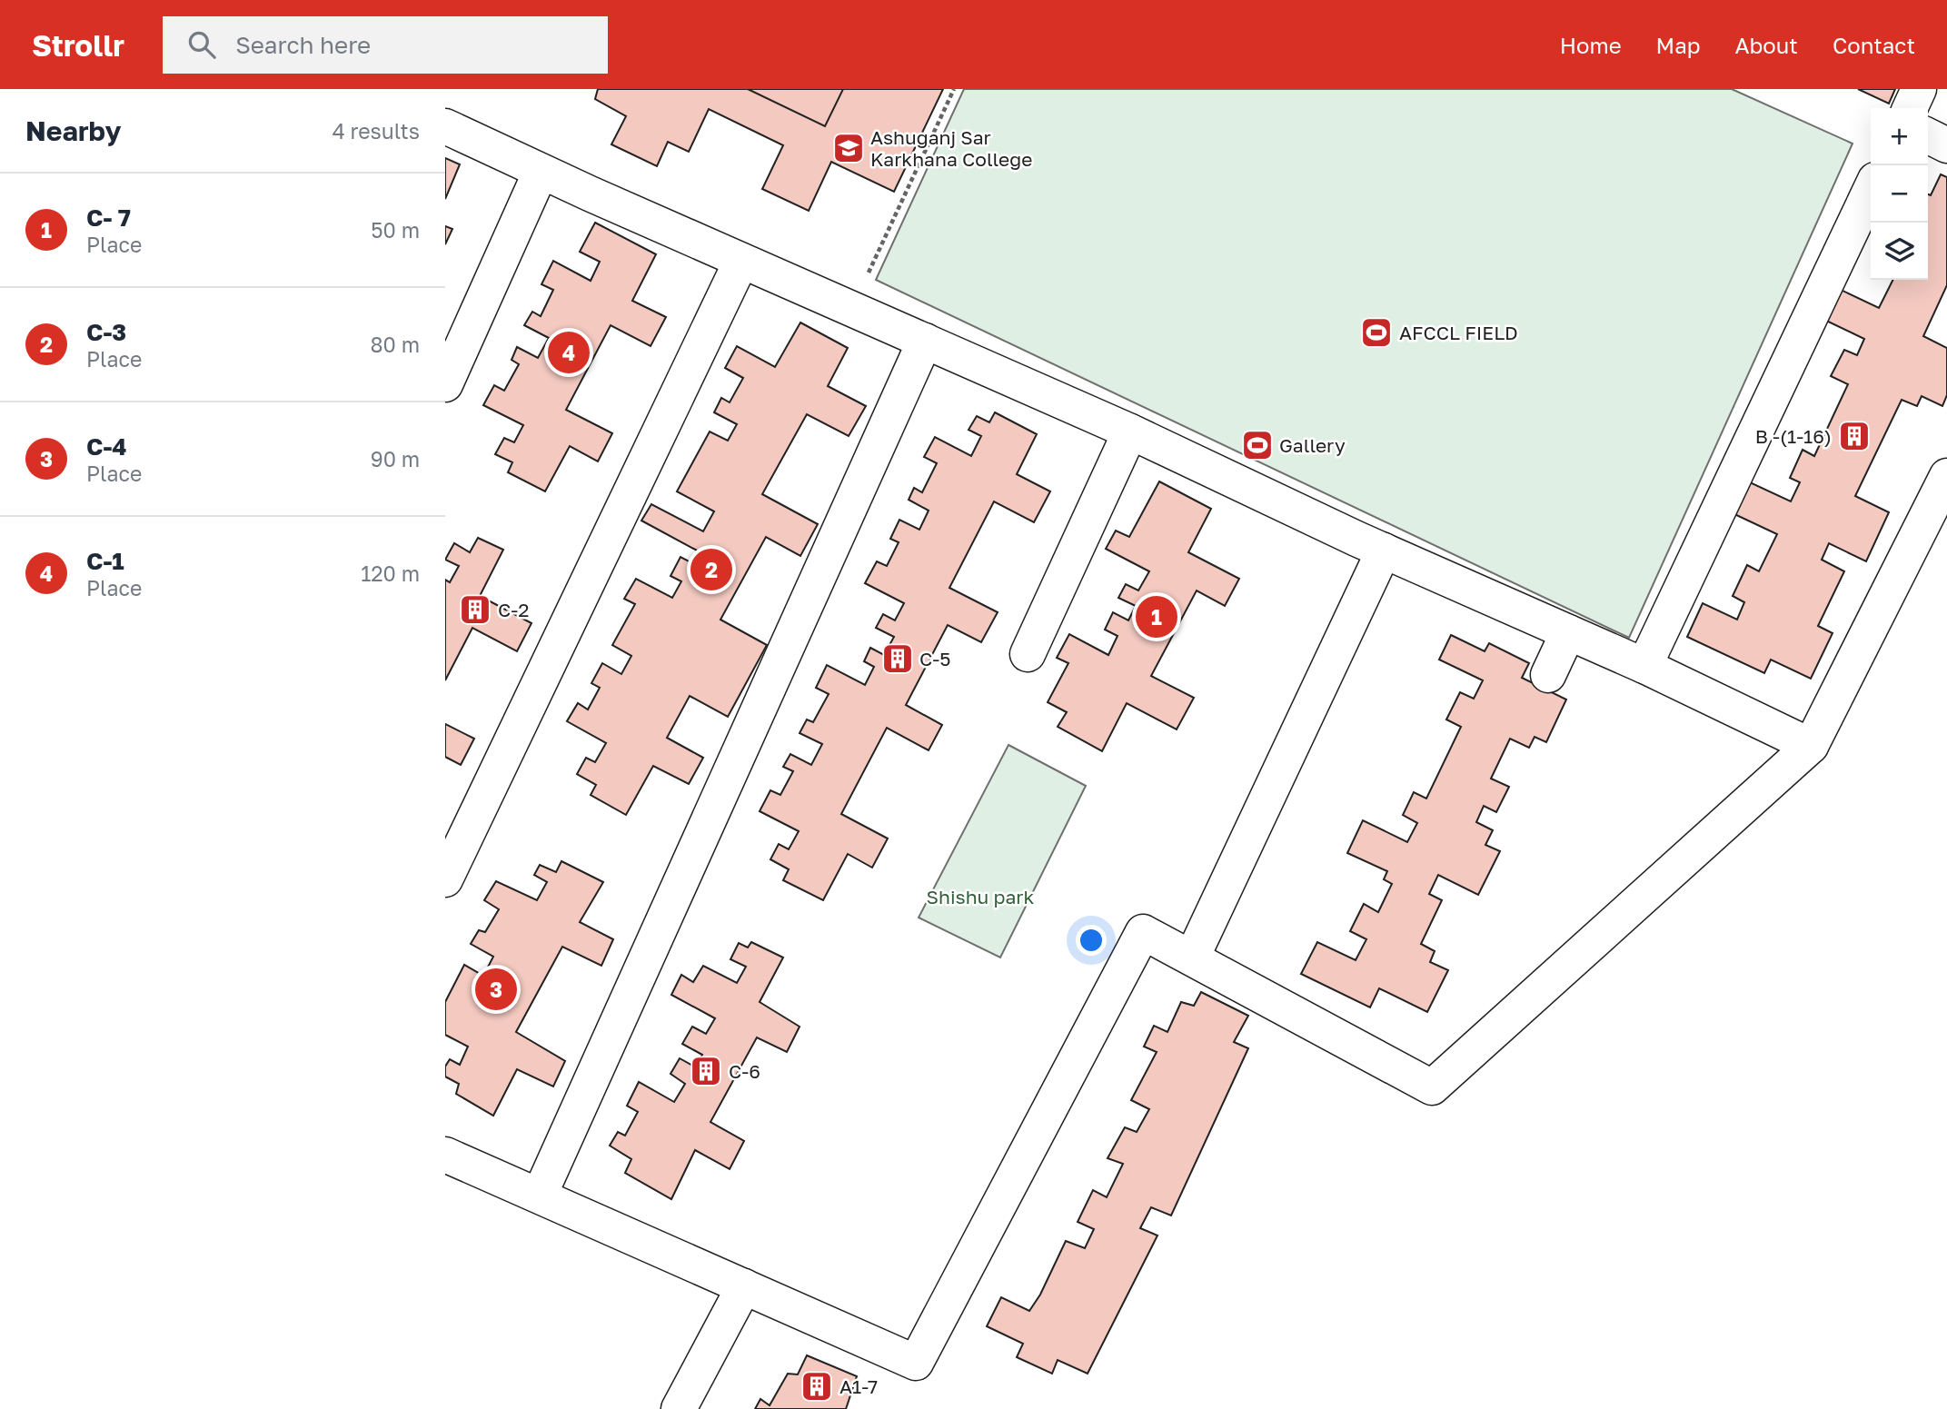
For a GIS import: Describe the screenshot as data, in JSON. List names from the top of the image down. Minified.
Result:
{"parks":["Shishu park"],"places":{"school or university":["Ashuganj Sar Karkhana College"],"sports":["AFCCL FIELD","Gallery"],"building":["B -(1-16)","C-2","C-5","C-6","A1-7"]},"page":{"header":"Strollr","search":"Search here","nav":["Home","Map","About","Contact"],"heading":["Nearby","4 results"],"map_buttons":["+","−"],"list":[{"mark":"1","name":"C- 7","note":"Place","value":"50 m"},{"mark":"2","name":"C-3","note":"Place","value":"80 m"},{"mark":"3","name":"C-4","note":"Place","value":"90 m"},{"mark":"4","name":"C-1","note":"Place","value":"120 m"}],"pins":["4","2","1","3"]}}
